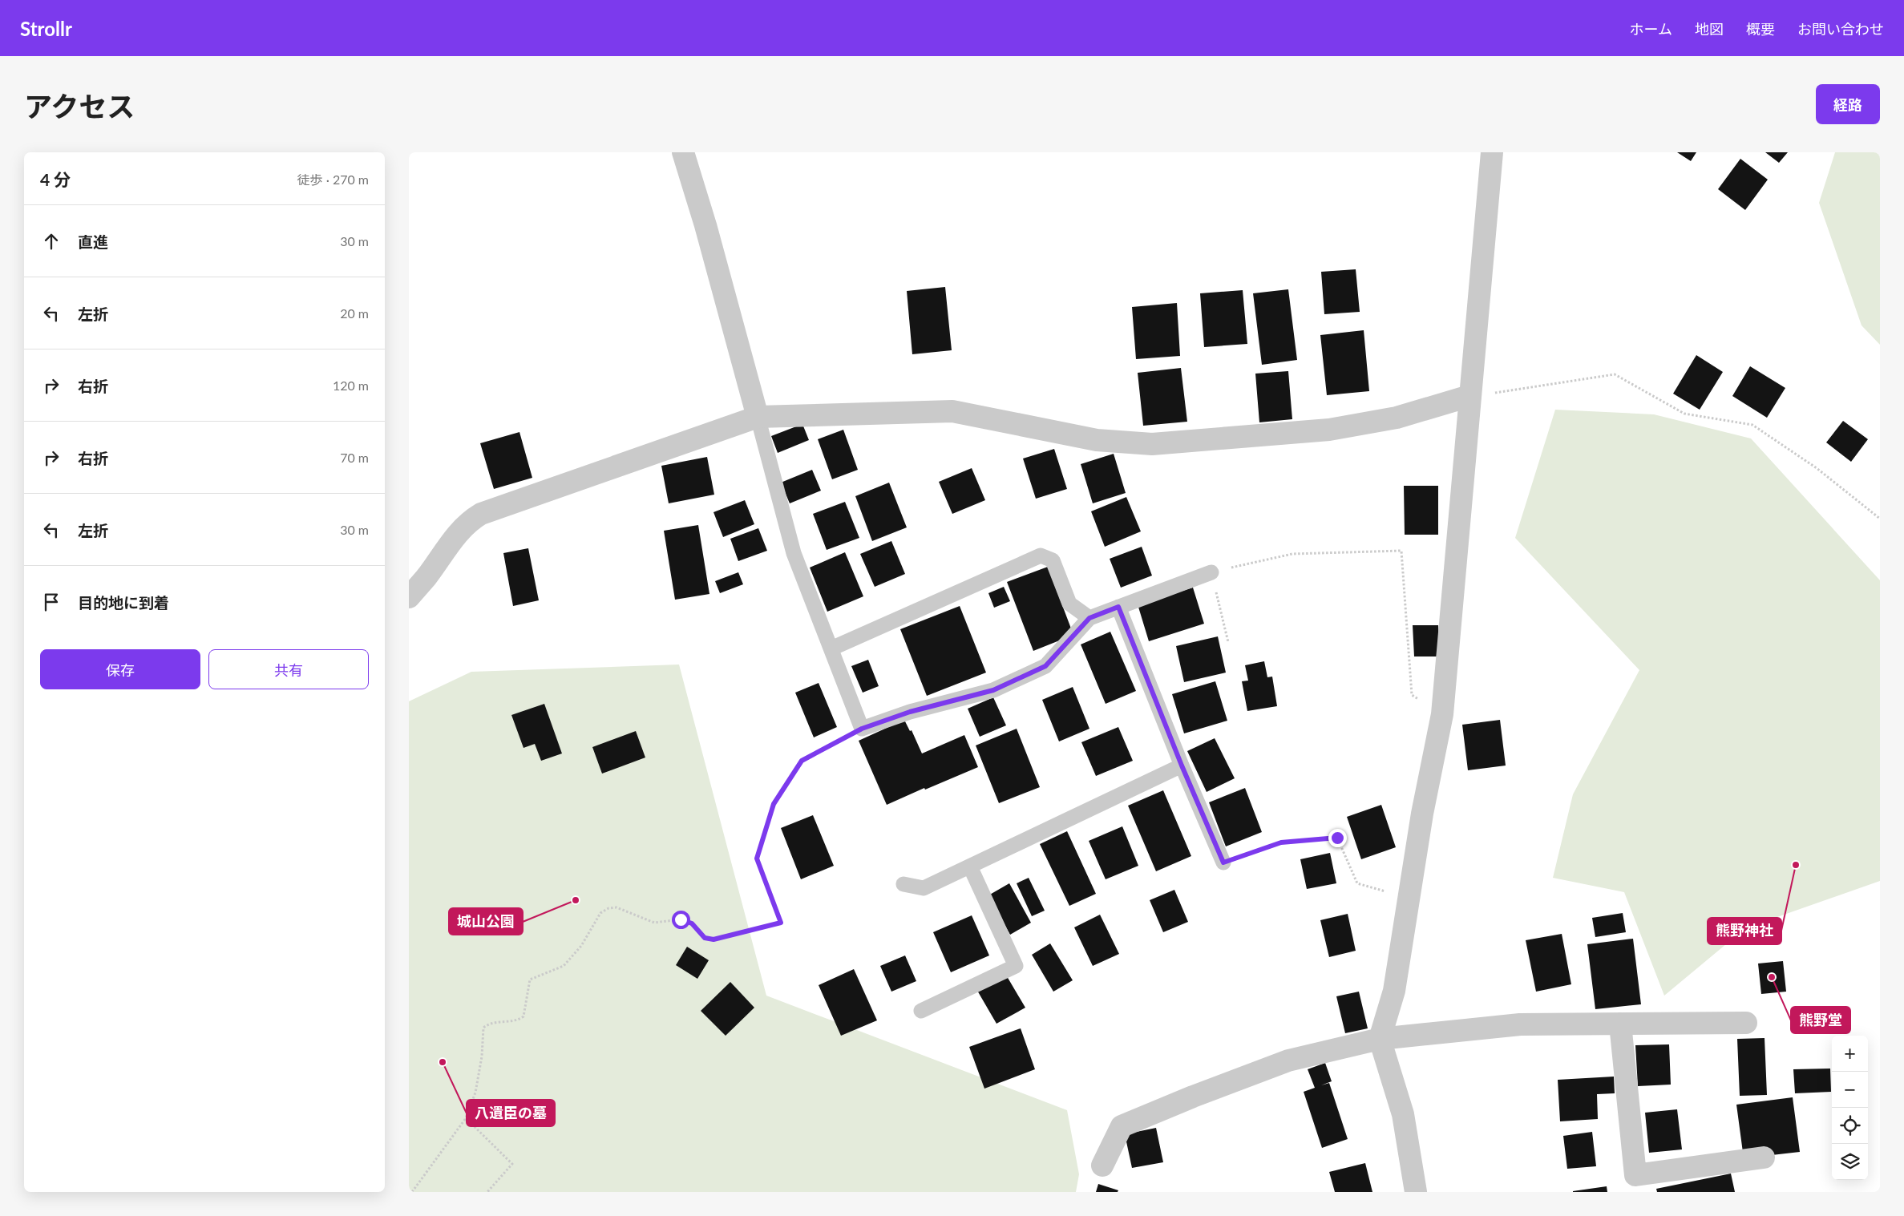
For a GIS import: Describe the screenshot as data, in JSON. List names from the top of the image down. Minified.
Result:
{"places":["熊野神社","城山公園","熊野堂","八遺臣の墓"],"page":{"header":"Strollr","nav":["ホーム","地図","概要","お問い合わせ"],"title":"アクセス","buttons":["経路",["保存","共有"]],"heading":["4 分","徒歩 · 270 m"],"list":[["直進","30 m"],["左折","20 m"],["右折","120 m"],["右折","70 m"],["左折","30 m"],"目的地に到着"],"map_buttons":["+","−"]}}
